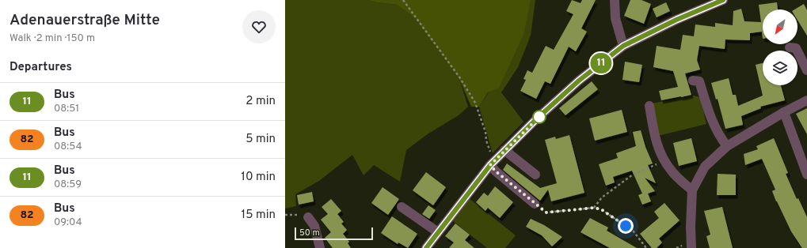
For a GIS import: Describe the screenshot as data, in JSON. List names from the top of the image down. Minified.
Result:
{"lines":["bus line 11"],"scale_bar":"50 m","north":"bottom left","page":{"heading":[["Adenauerstraße Mitte","Walk · 2 min · 150 m"],"Departures"],"on_map":"11","list":[{"mark":"11","name":"Bus","note":"08:51","value":"2 min"},{"mark":"82","name":"Bus","note":"08:54","value":"5 min"},{"mark":"11","name":"Bus","note":"08:59","value":"10 min"},{"mark":"82","name":"Bus","note":"09:04","value":"15 min"}],"scale":"50 m"}}
